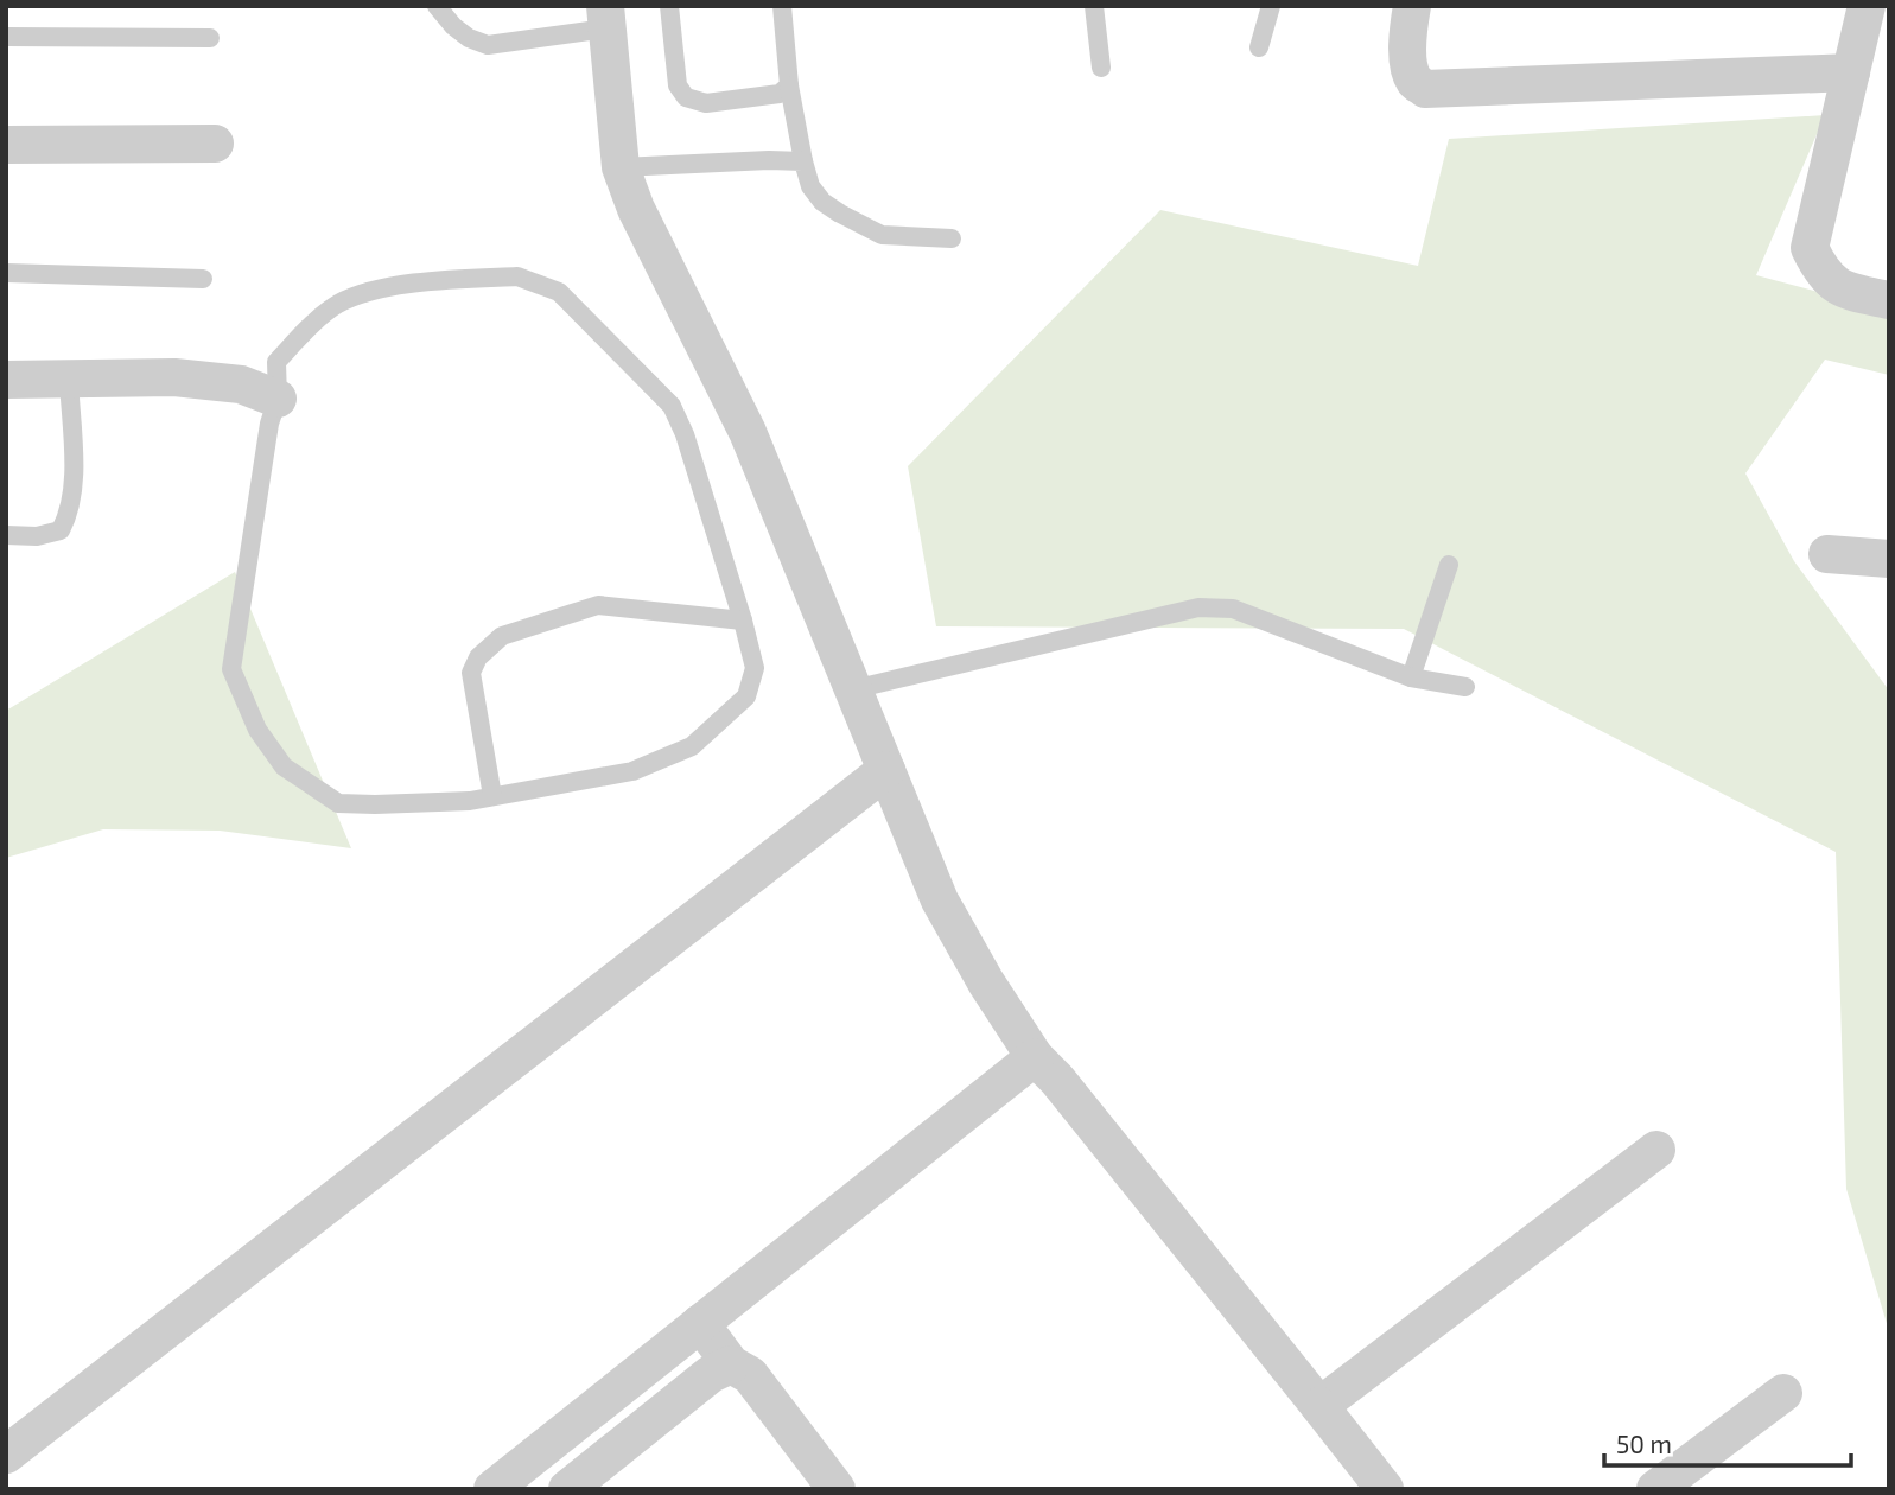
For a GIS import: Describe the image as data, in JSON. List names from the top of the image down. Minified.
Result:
{"scale_bar":"50 m"}
